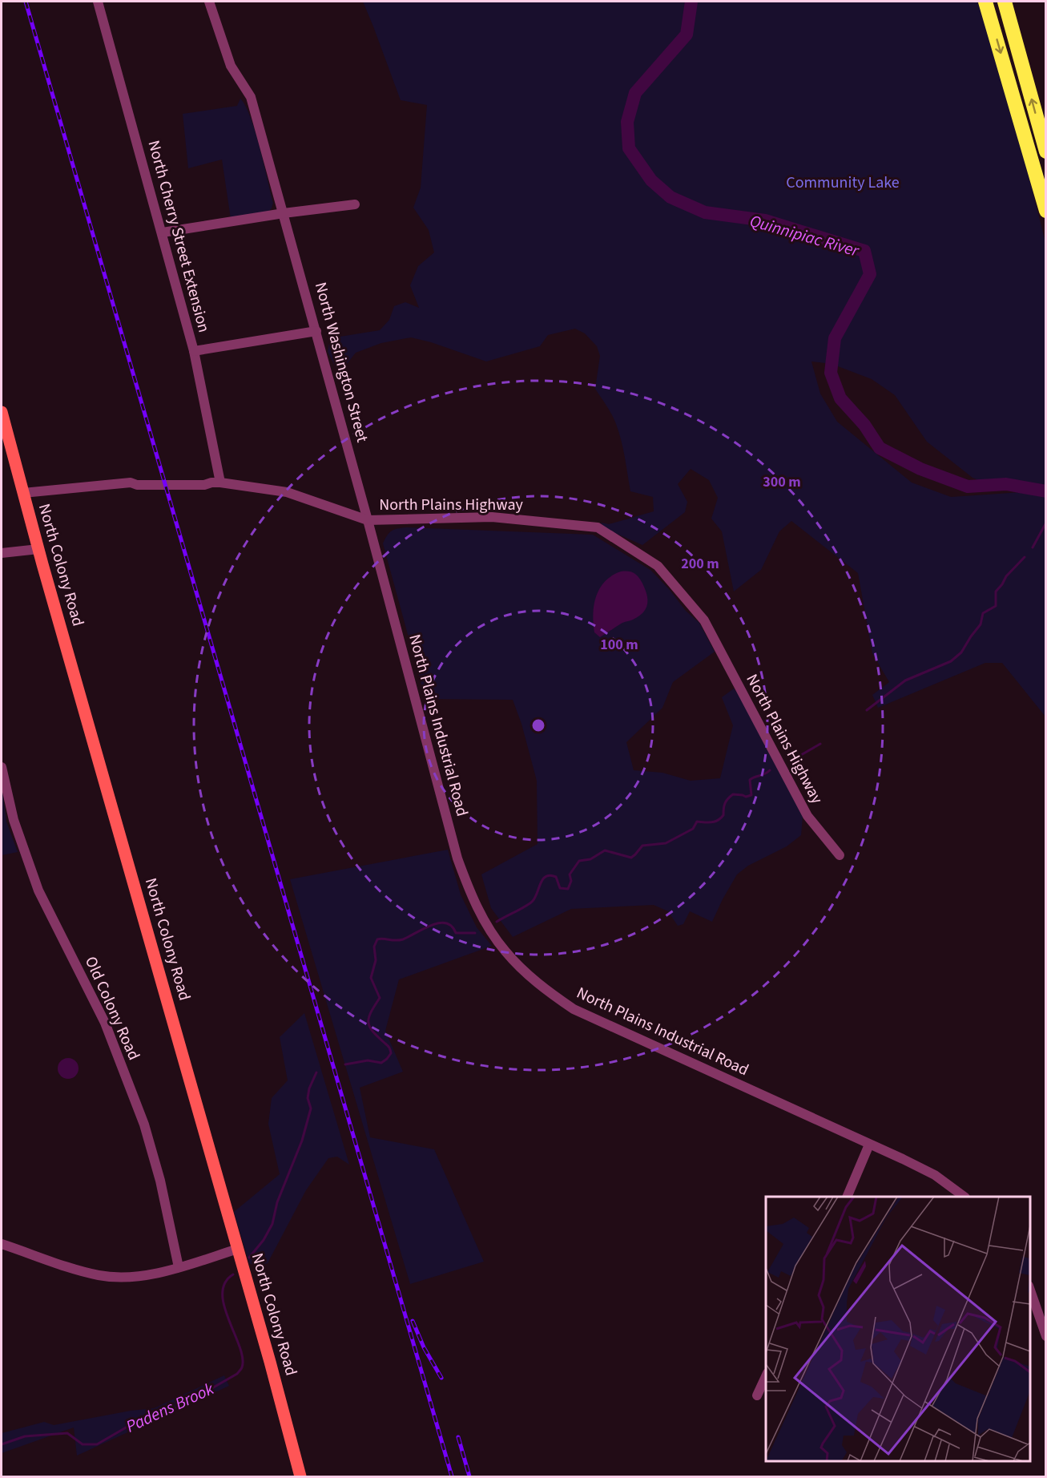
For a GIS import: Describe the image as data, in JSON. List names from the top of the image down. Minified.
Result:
{"streets":{"main road":["North Colony Road"],"street":["North Cherry Street Extension","North Washington Street","North Plains Highway","North Plains Industrial Road","Old Colony Road"]},"crossings":[["North Cherry Street Extension","North Plains Highway"],["North Washington Street","North Plains Highway"],["North Washington Street","North Plains Industrial Road"],["North Plains Highway","North Colony Road"],["North Plains Highway","North Plains Industrial Road"]],"water":["Quinnipiac River","Padens Brook"],"parks":["Community Lake"],"rings":["300 m","200 m","100 m"]}
